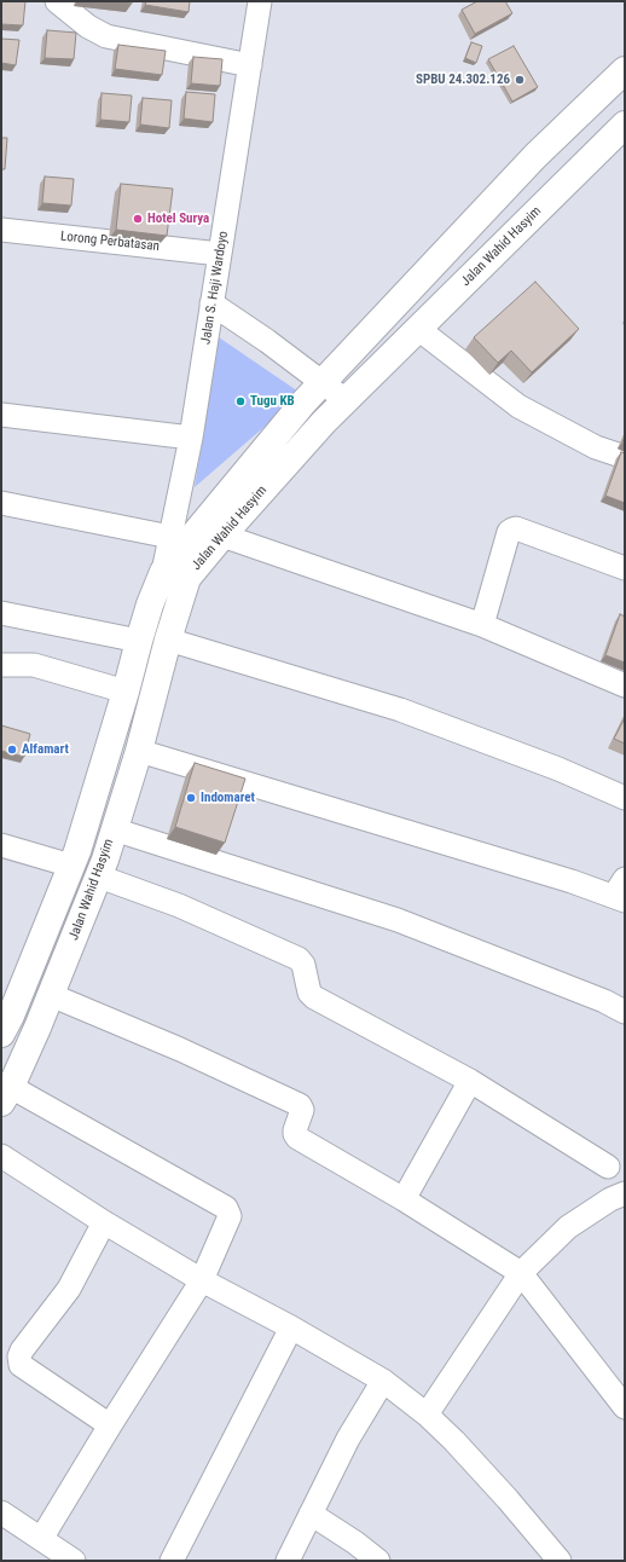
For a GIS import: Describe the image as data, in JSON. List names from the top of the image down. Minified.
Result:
{"streets":{"highway":["Jalan Wahid Hasyim"],"street":["Lorong Perbatasan","Jalan S. Haji Wardoyo"]},"crossings":[["Lorong Perbatasan","Jalan S. Haji Wardoyo"],["Jalan Wahid Hasyim","Jalan S. Haji Wardoyo"]],"places":["SPBU 24.302.126","Hotel Surya","Tugu KB","Alfamart","Indomaret"]}
